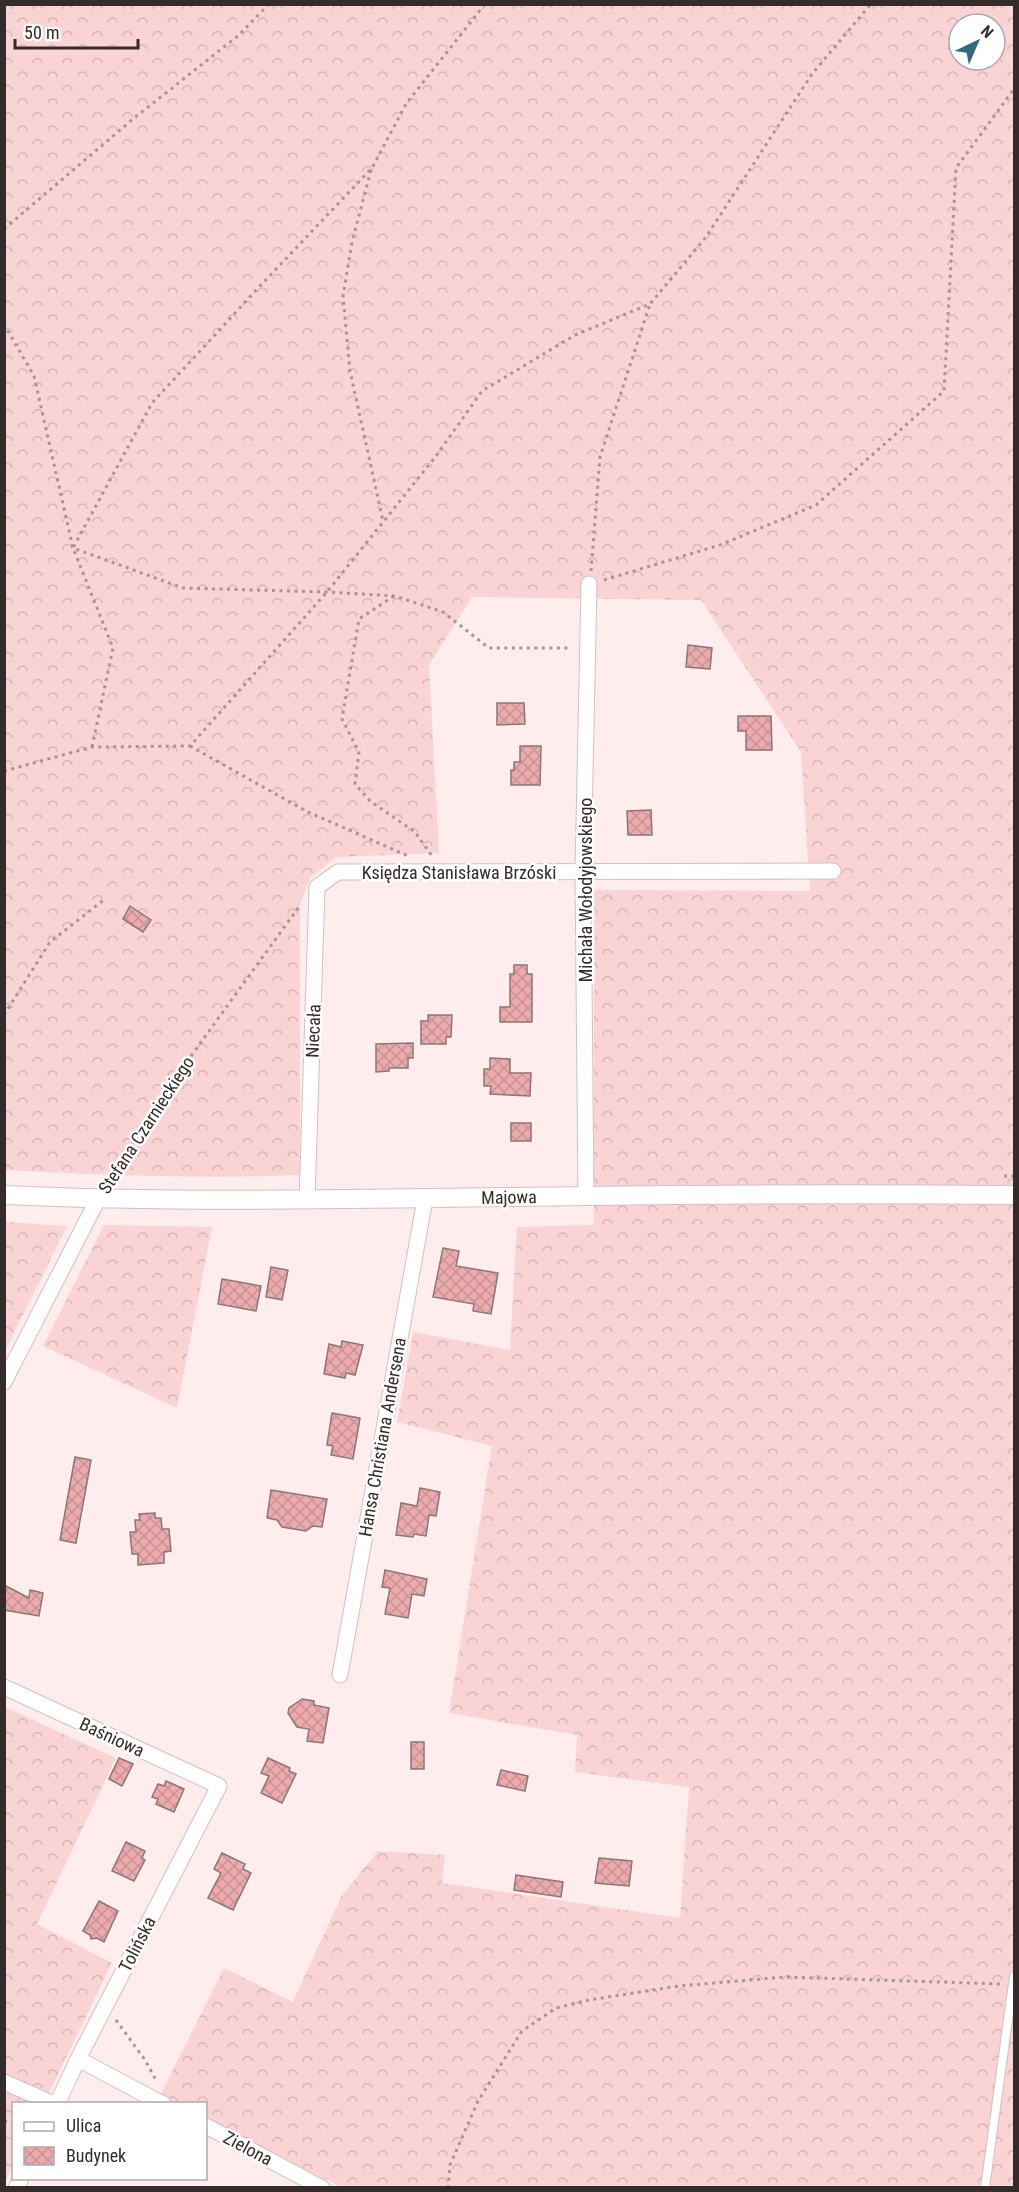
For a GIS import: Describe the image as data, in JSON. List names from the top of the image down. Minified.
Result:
{"streets":{"street":["Księdza Stanisława Brzóski","Michała Wołodyjowskiego","Niecała","Stefana Czarnieckiego","Majowa","Hansa Christiana Andersena","Baśniowa","Tolińska","Zielona"]},"crossings":[["Księdza Stanisława Brzóski","Michała Wołodyjowskiego"],["Księdza Stanisława Brzóski","Niecała"],["Księdza Stanisława Brzóski","Stefana Czarnieckiego"],["Michała Wołodyjowskiego","Majowa"],["Niecała","Stefana Czarnieckiego"],["Niecała","Majowa"],["Stefana Czarnieckiego","Majowa"],["Majowa","Hansa Christiana Andersena"],["Baśniowa","Tolińska"]],"legend":["Ulica","Budynek"],"scale_bar":"50 m","north":"top right"}
